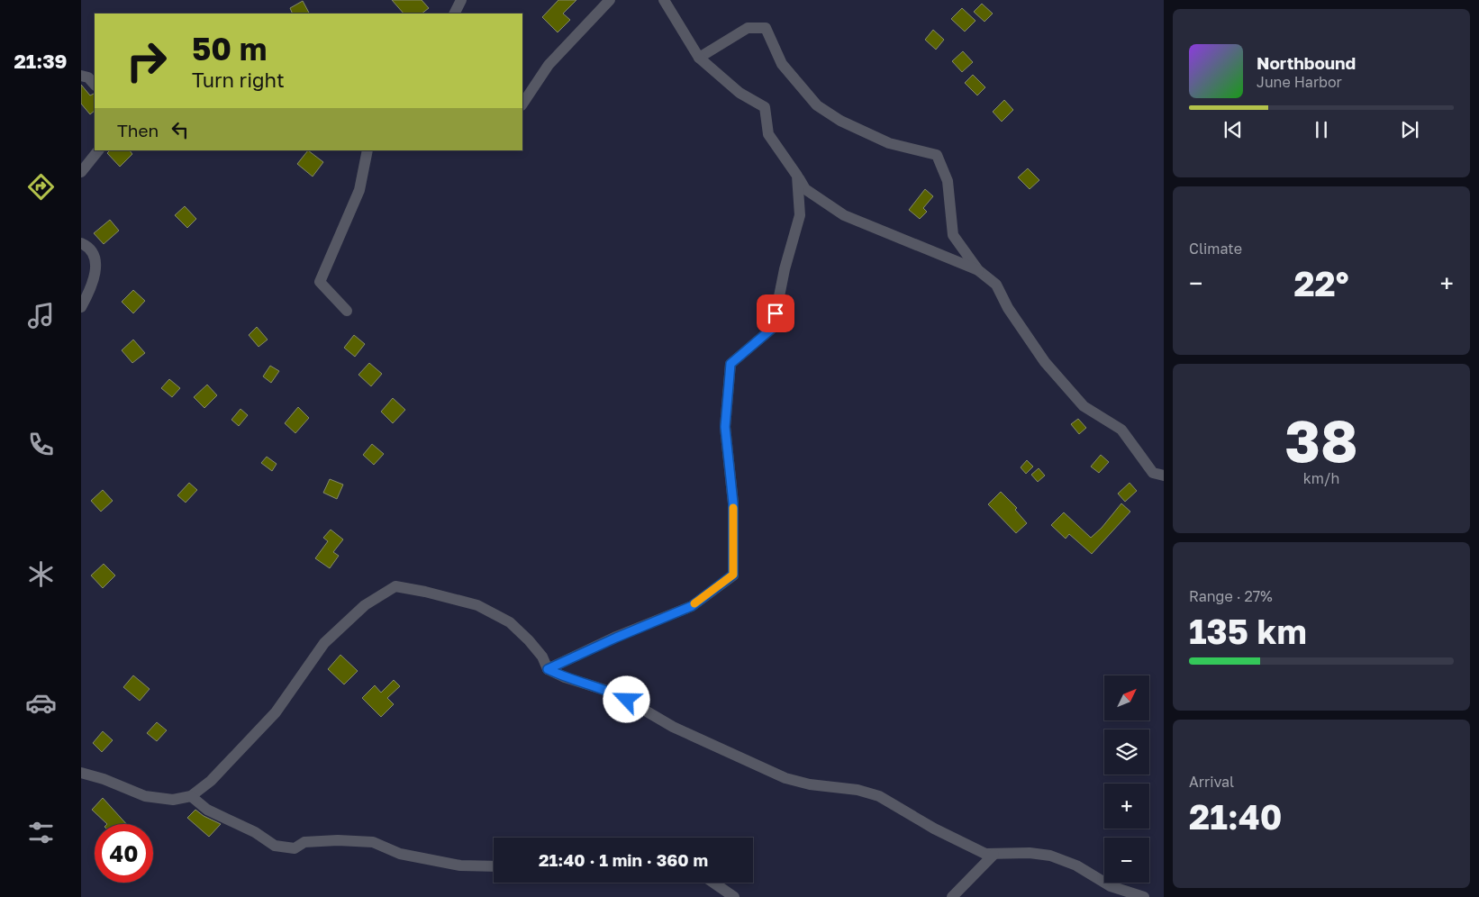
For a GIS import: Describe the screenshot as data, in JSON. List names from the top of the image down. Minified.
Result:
{"north":"top right","page":{"tabs":"21:39","turn":["50 m","Turn right"],"song":["Northbound","June Harbor"],"then":"Then","tile":["Climate",["38","km/h"],["Range · 27%","135 km"],["Arrival","21:40"]],"heat":["−","22°","+"],"map_buttons":["+","−"],"limit":"40","trip":"21:40 · 1 min · 360 m"}}
